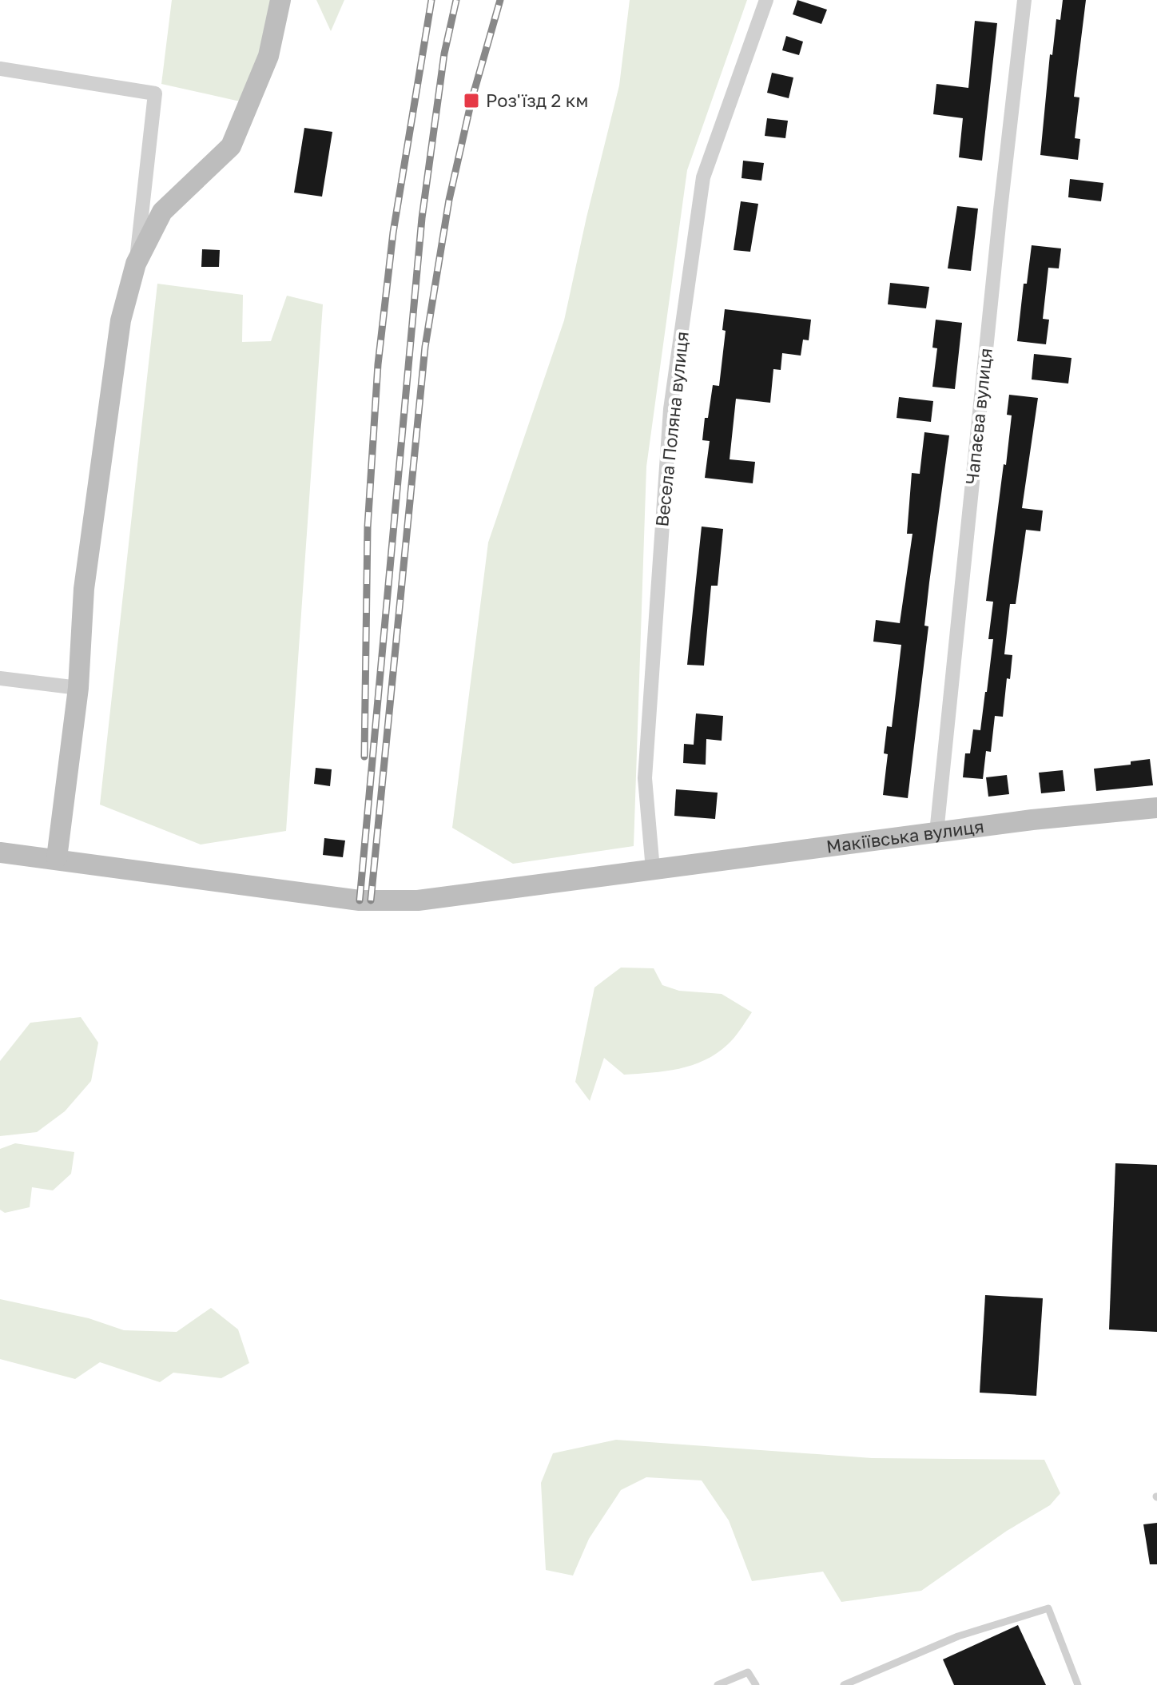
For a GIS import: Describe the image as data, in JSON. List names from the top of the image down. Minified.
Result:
{"streets":{"main road":["Макіївська вулиця"],"street":["Чапаєва вулиця","Весела Поляна вулиця"]},"crossings":[["Чапаєва вулиця","Макіївська вулиця"],["Весела Поляна вулиця","Макіївська вулиця"]],"places":{"transit":["Роз'їзд 2 км"]}}
